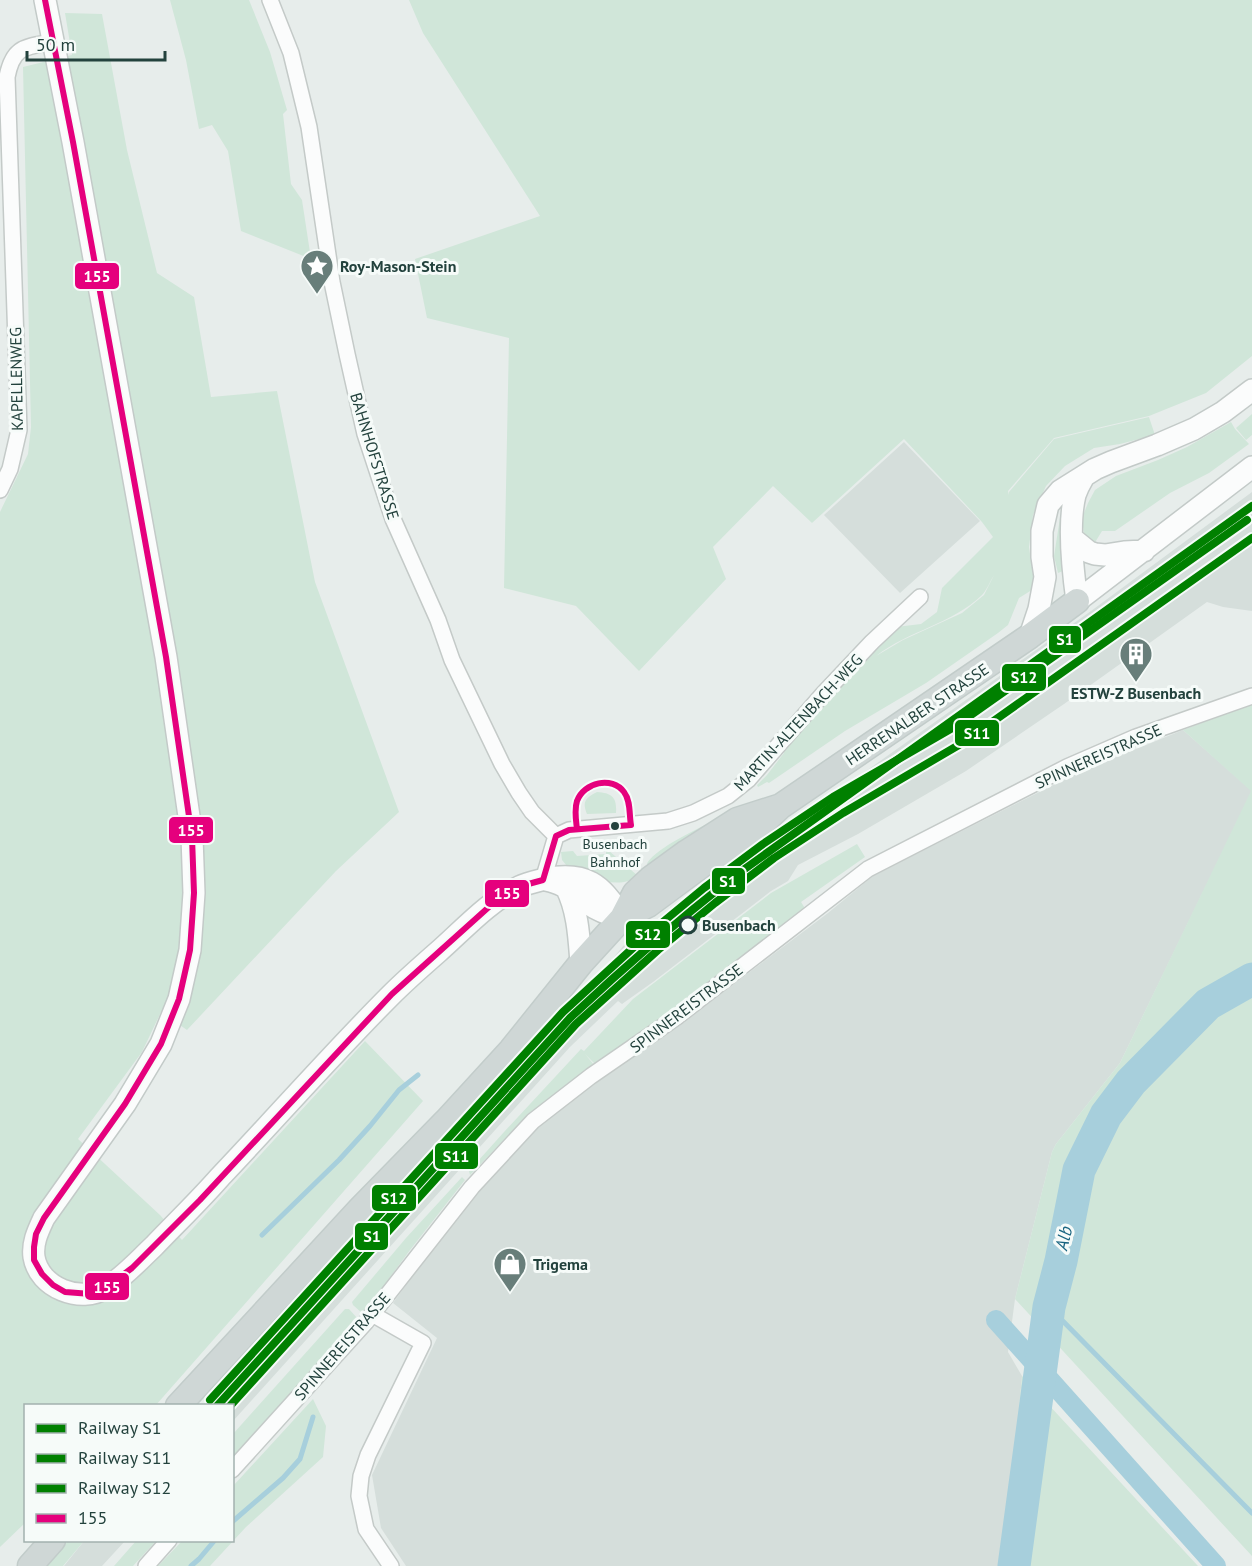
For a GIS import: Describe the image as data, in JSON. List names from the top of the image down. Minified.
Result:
{"streets":{"main road":["HERRENALBER STRASSE"],"street":["KAPELLENWEG","BAHNHOFSTRASSE","MARTIN-ALTENBACH-WEG","SPINNEREISTRASSE"]},"crossings":[["BAHNHOFSTRASSE","MARTIN-ALTENBACH-WEG"]],"water":["Alb"],"places":{"place":["Roy-Mason-Stein"],"building":["ESTW-Z Busenbach"],"other":["Busenbach Bahnhof","Busenbach"],"shop":["Trigema"]},"lines":["transit line 155","rail line S1","rail line S12","rail line S11"],"legend":["Railway S1","Railway S11","Railway S12","155"],"scale_bar":"50 m"}
